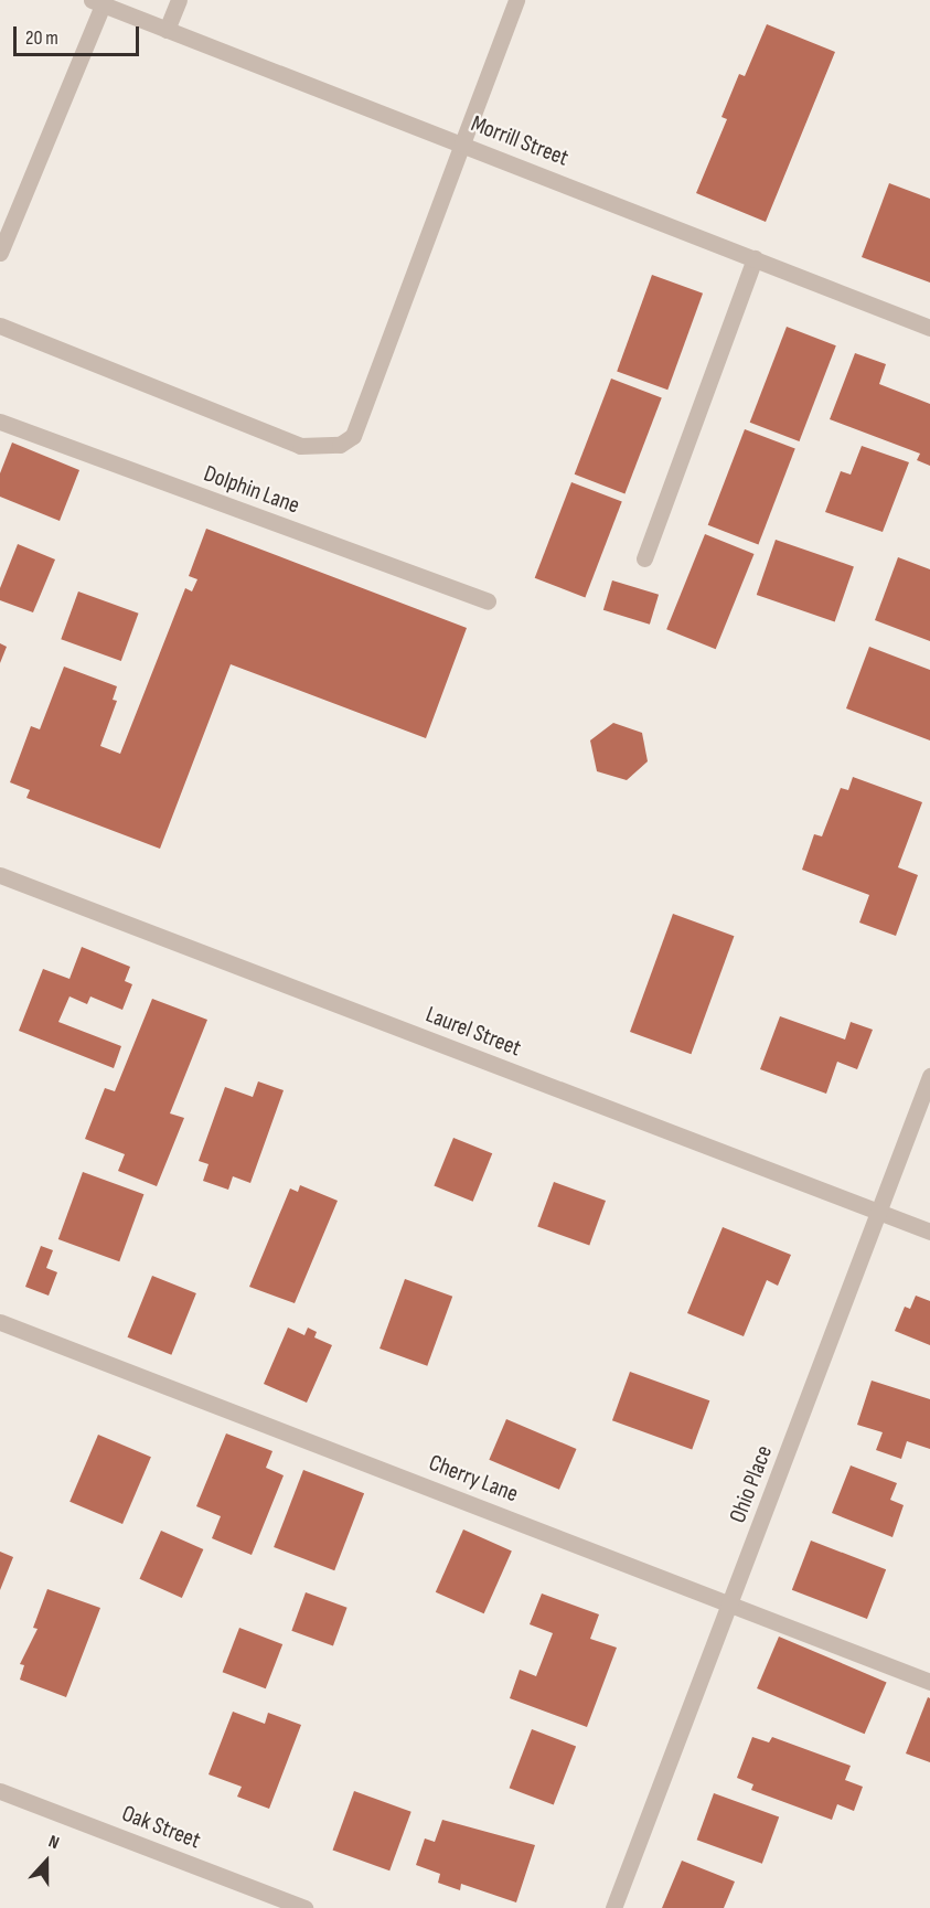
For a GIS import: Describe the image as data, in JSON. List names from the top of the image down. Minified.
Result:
{"streets":{"street":["Morrill Street","Dolphin Lane","Laurel Street","Cherry Lane","Ohio Place","Oak Street"]},"crossings":[["Laurel Street","Ohio Place"],["Cherry Lane","Ohio Place"]],"scale_bar":"20 m","north":"top"}
